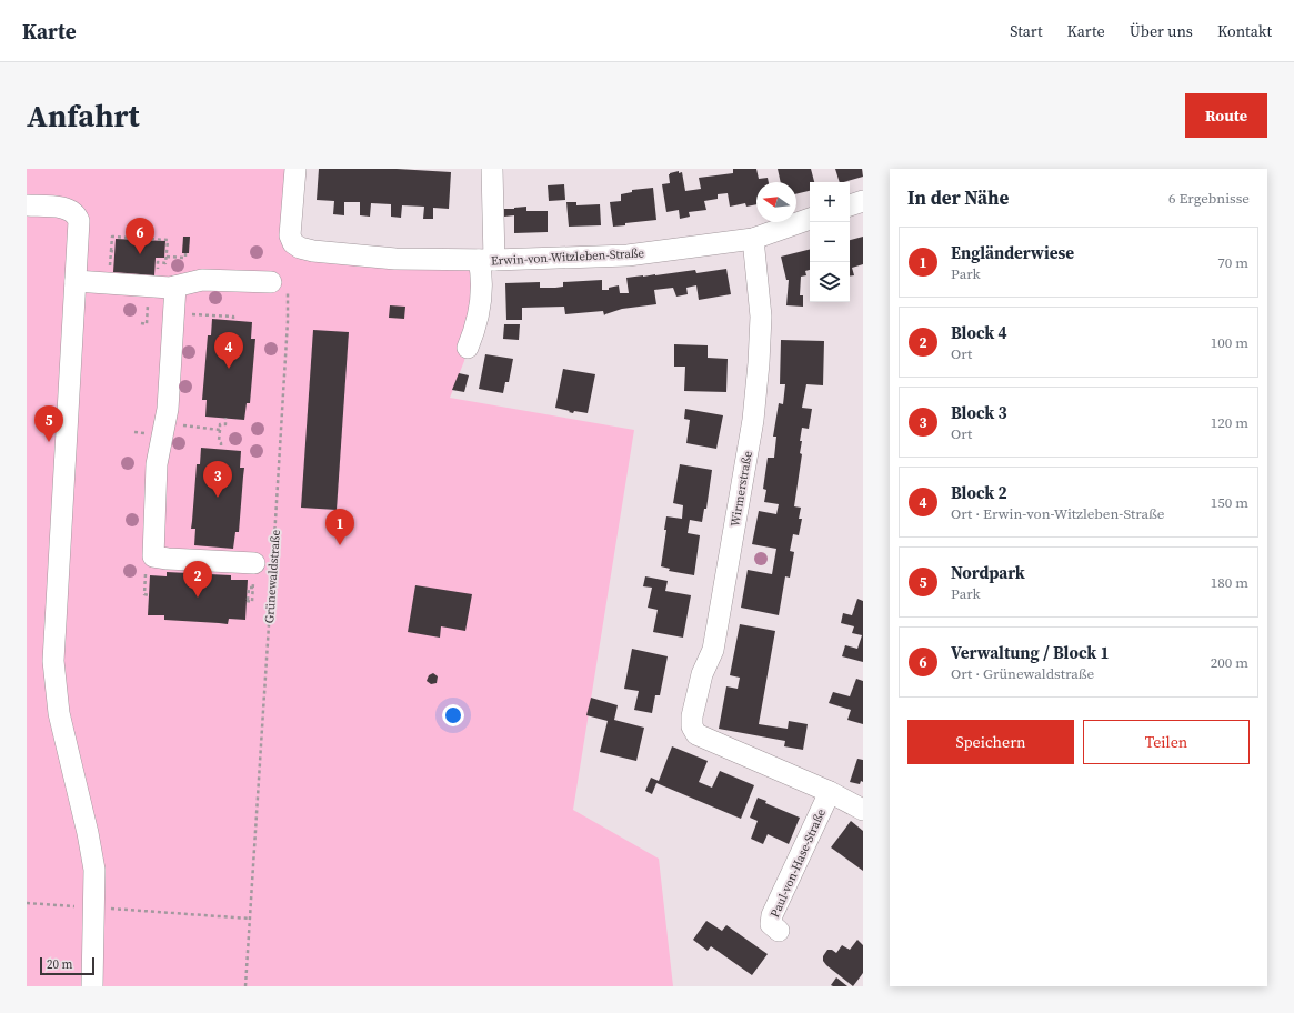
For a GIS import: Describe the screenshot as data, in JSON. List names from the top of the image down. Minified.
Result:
{"streets":{"street":["Erwin-von-Witzleben-Straße","Wirmerstraße","Paul-von-Hase-Straße"],"path":["Grünewaldstraße"]},"crossings":[["Erwin-von-Witzleben-Straße","Wirmerstraße"],["Wirmerstraße","Paul-von-Hase-Straße"]],"scale_bar":"20 m","north":"left","page":{"header":"Karte","nav":["Start","Karte","Über uns","Kontakt"],"buttons":["Route",["Speichern","Teilen"]],"title":"Anfahrt","heading":["In der Nähe","6 Ergebnisse"],"map_buttons":["+","−"],"pins":["6","4","5","3","1","2"],"list":[{"mark":"1","name":"Engländerwiese","note":"Park","value":"70 m"},{"mark":"2","name":"Block 4","note":"Ort","value":"100 m"},{"mark":"3","name":"Block 3","note":"Ort","value":"120 m"},{"mark":"4","name":"Block 2","note":"Ort · Erwin-von-Witzleben-Straße","value":"150 m"},{"mark":"5","name":"Nordpark","note":"Park","value":"180 m"},{"mark":"6","name":"Verwaltung / Block 1","note":"Ort · Grünewaldstraße","value":"200 m"}],"scale":"20 m"}}
